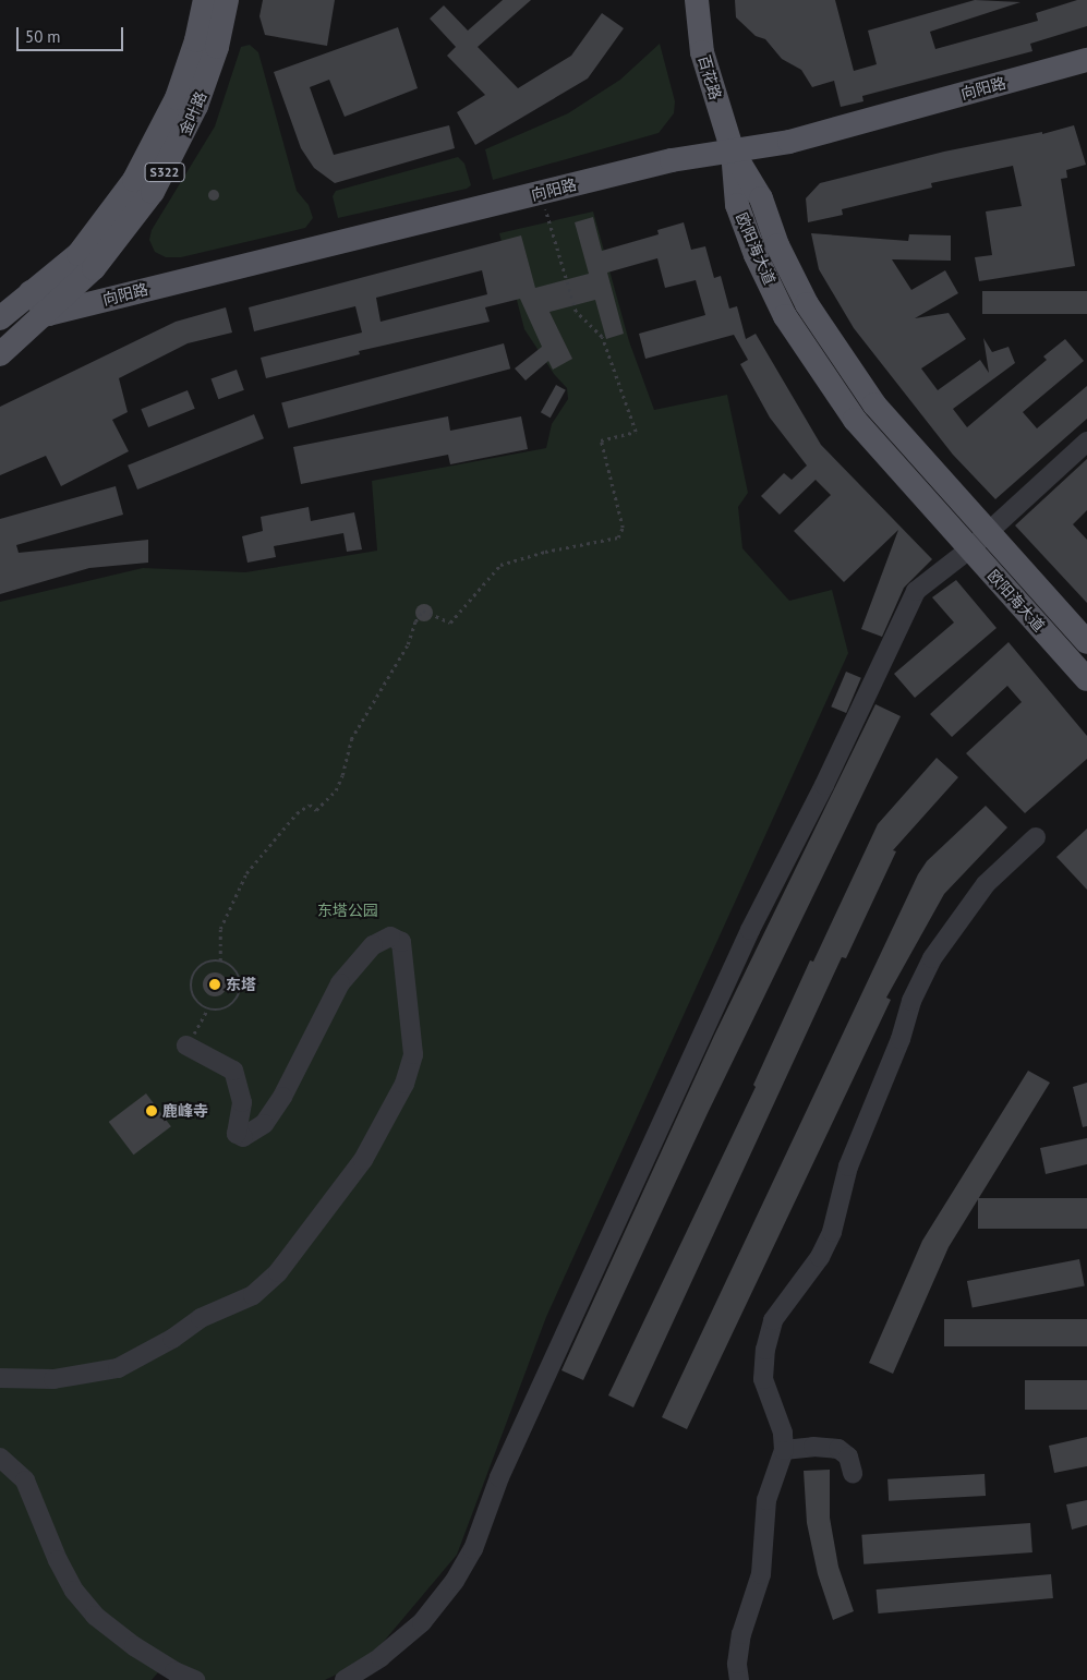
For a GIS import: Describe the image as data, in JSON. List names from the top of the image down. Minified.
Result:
{"streets":{"main road":["百花路","向阳路","金叶路","S322","欧阳海大道"]},"crossings":[["百花路","向阳路"],["百花路","欧阳海大道"],["向阳路","金叶路"],["向阳路","S322"],["向阳路","欧阳海大道"],["金叶路","S322"]],"parks":["东塔公园"],"places":["东塔","鹿峰寺"],"scale_bar":"50 m"}
